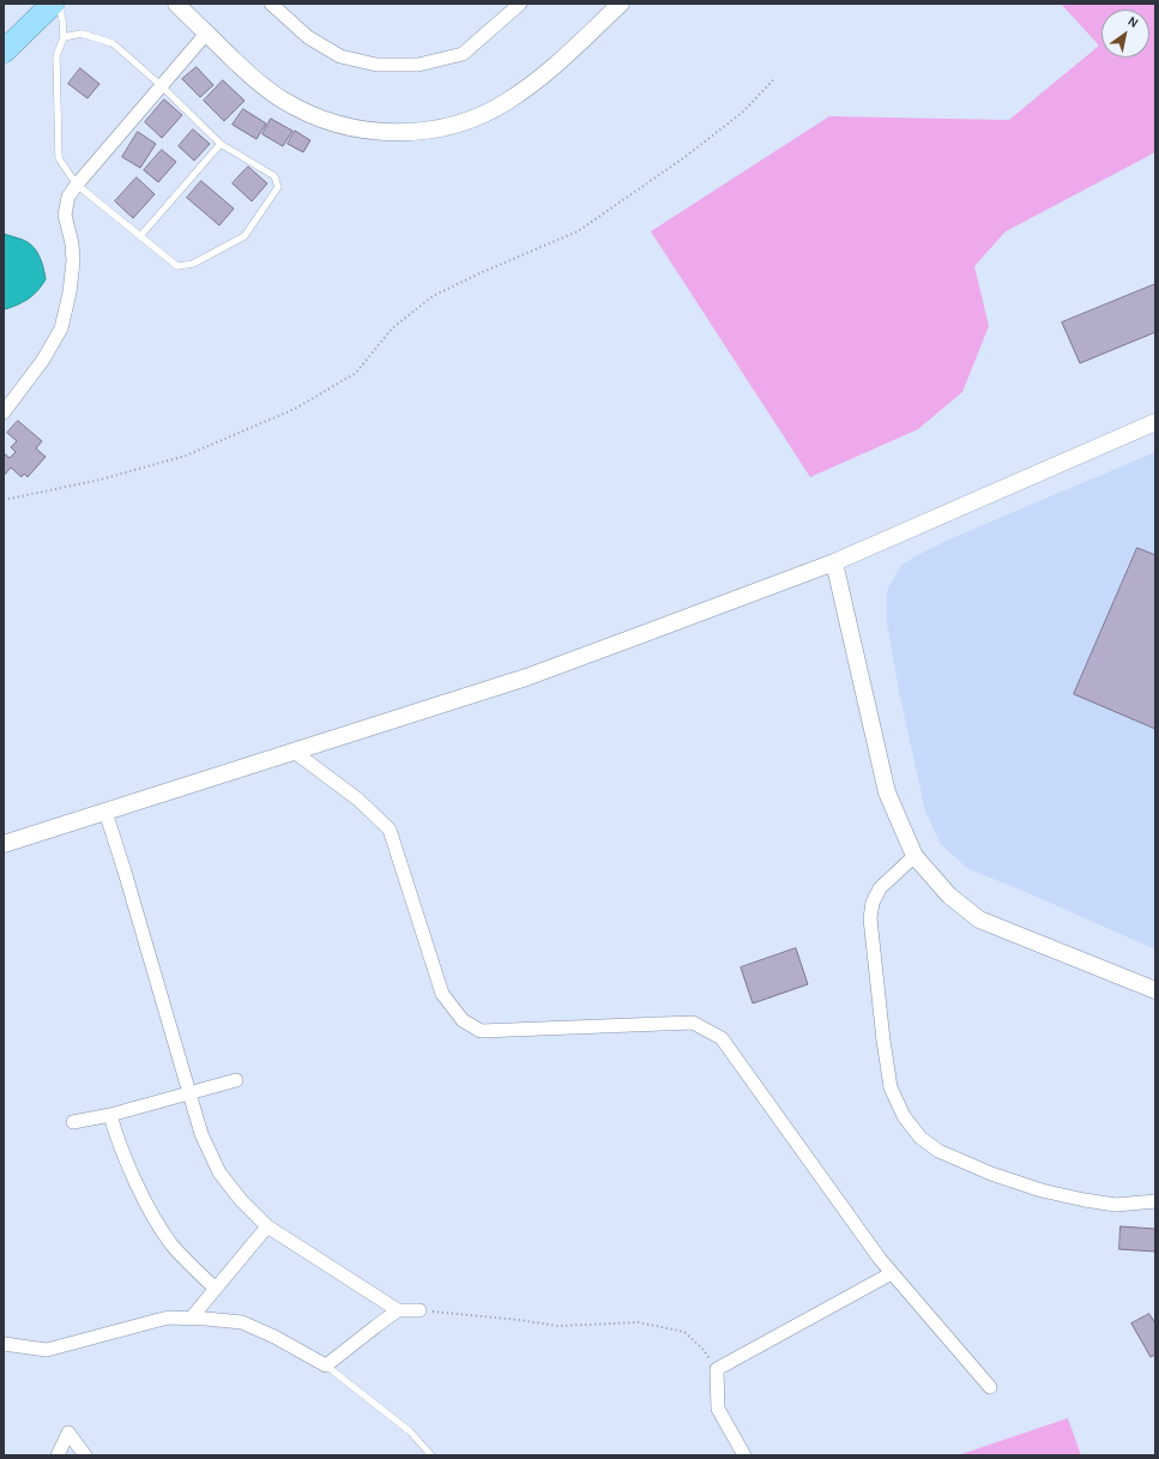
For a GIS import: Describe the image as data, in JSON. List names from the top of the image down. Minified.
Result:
{"north":"top right"}
